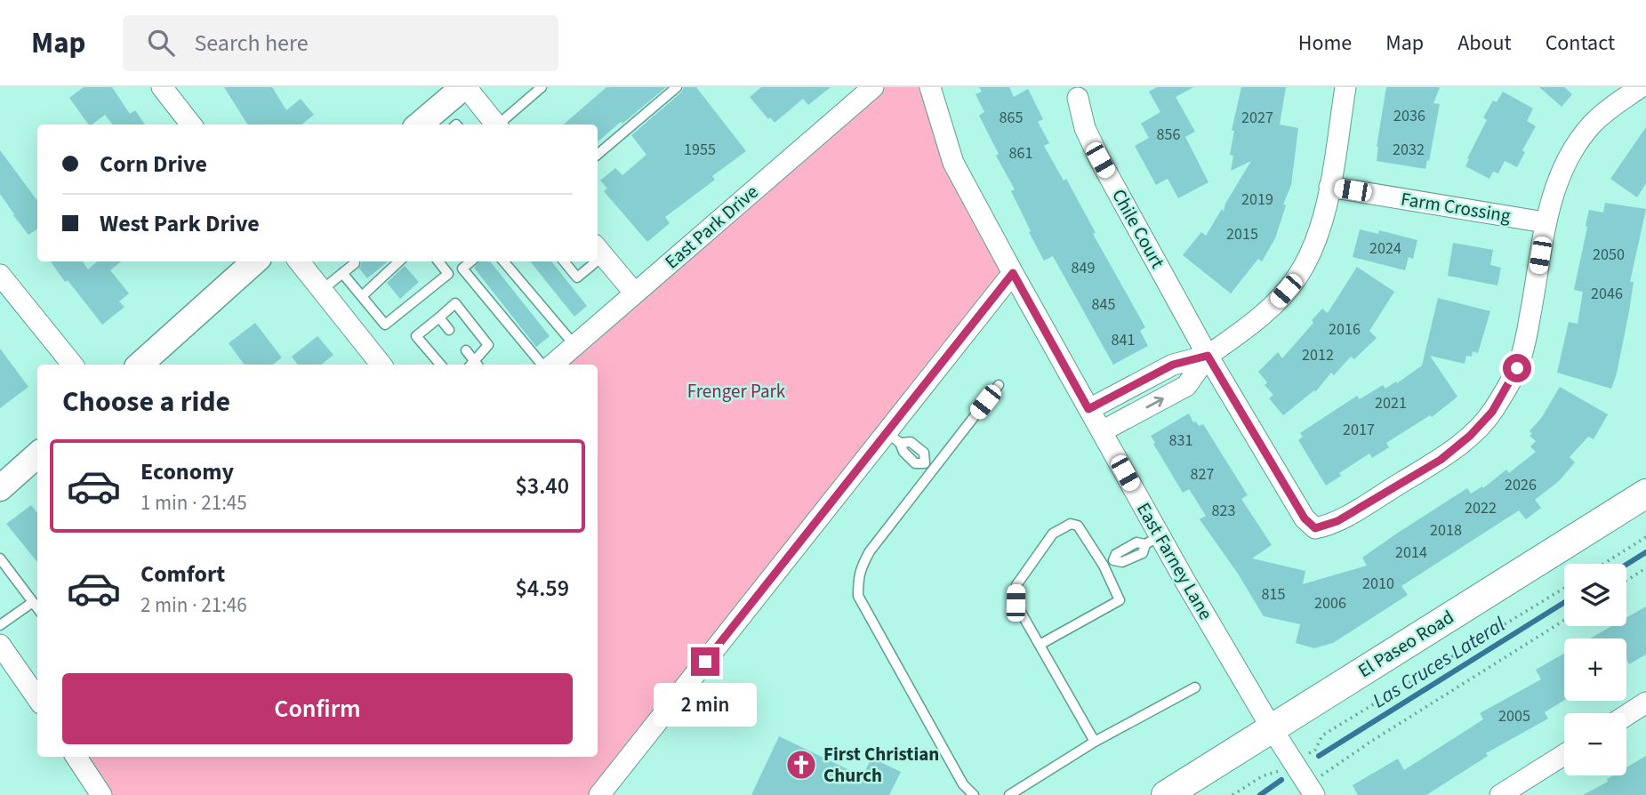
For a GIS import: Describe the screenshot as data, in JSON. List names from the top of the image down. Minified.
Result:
{"streets":{"main road":["El Paseo Road"],"street":["Farm Crossing","East Park Drive","Chile Court","East Farney Lane"]},"crossings":[["Farm Crossing","Chile Court"],["East Farney Lane","El Paseo Road"]],"water":["Las Cruces Lateral"],"parks":["Frenger Park"],"places":{"church":["First Christian Church"]},"house_numbers":["2036","865","2027","856","1955","2032","861","2019","2015","2024","2050","849","2046","845","2016","841","2012","2021","2017","831","827","2026","2022","823","2018","2014","2010","815","2006","2005"],"page":{"header":"Map","search":"Search here","nav":["Home","Map","About","Contact"],"banner":["Corn Drive","West Park Drive"],"heading":"Choose a ride","list":[{"name":"Economy","note":"1 min · 21:45","value":"$3.40"},{"name":"Comfort","note":"2 min · 21:46","value":"$4.59"}],"map_buttons":["+","−"],"buttons":"Confirm","bubble":"2 min"}}
